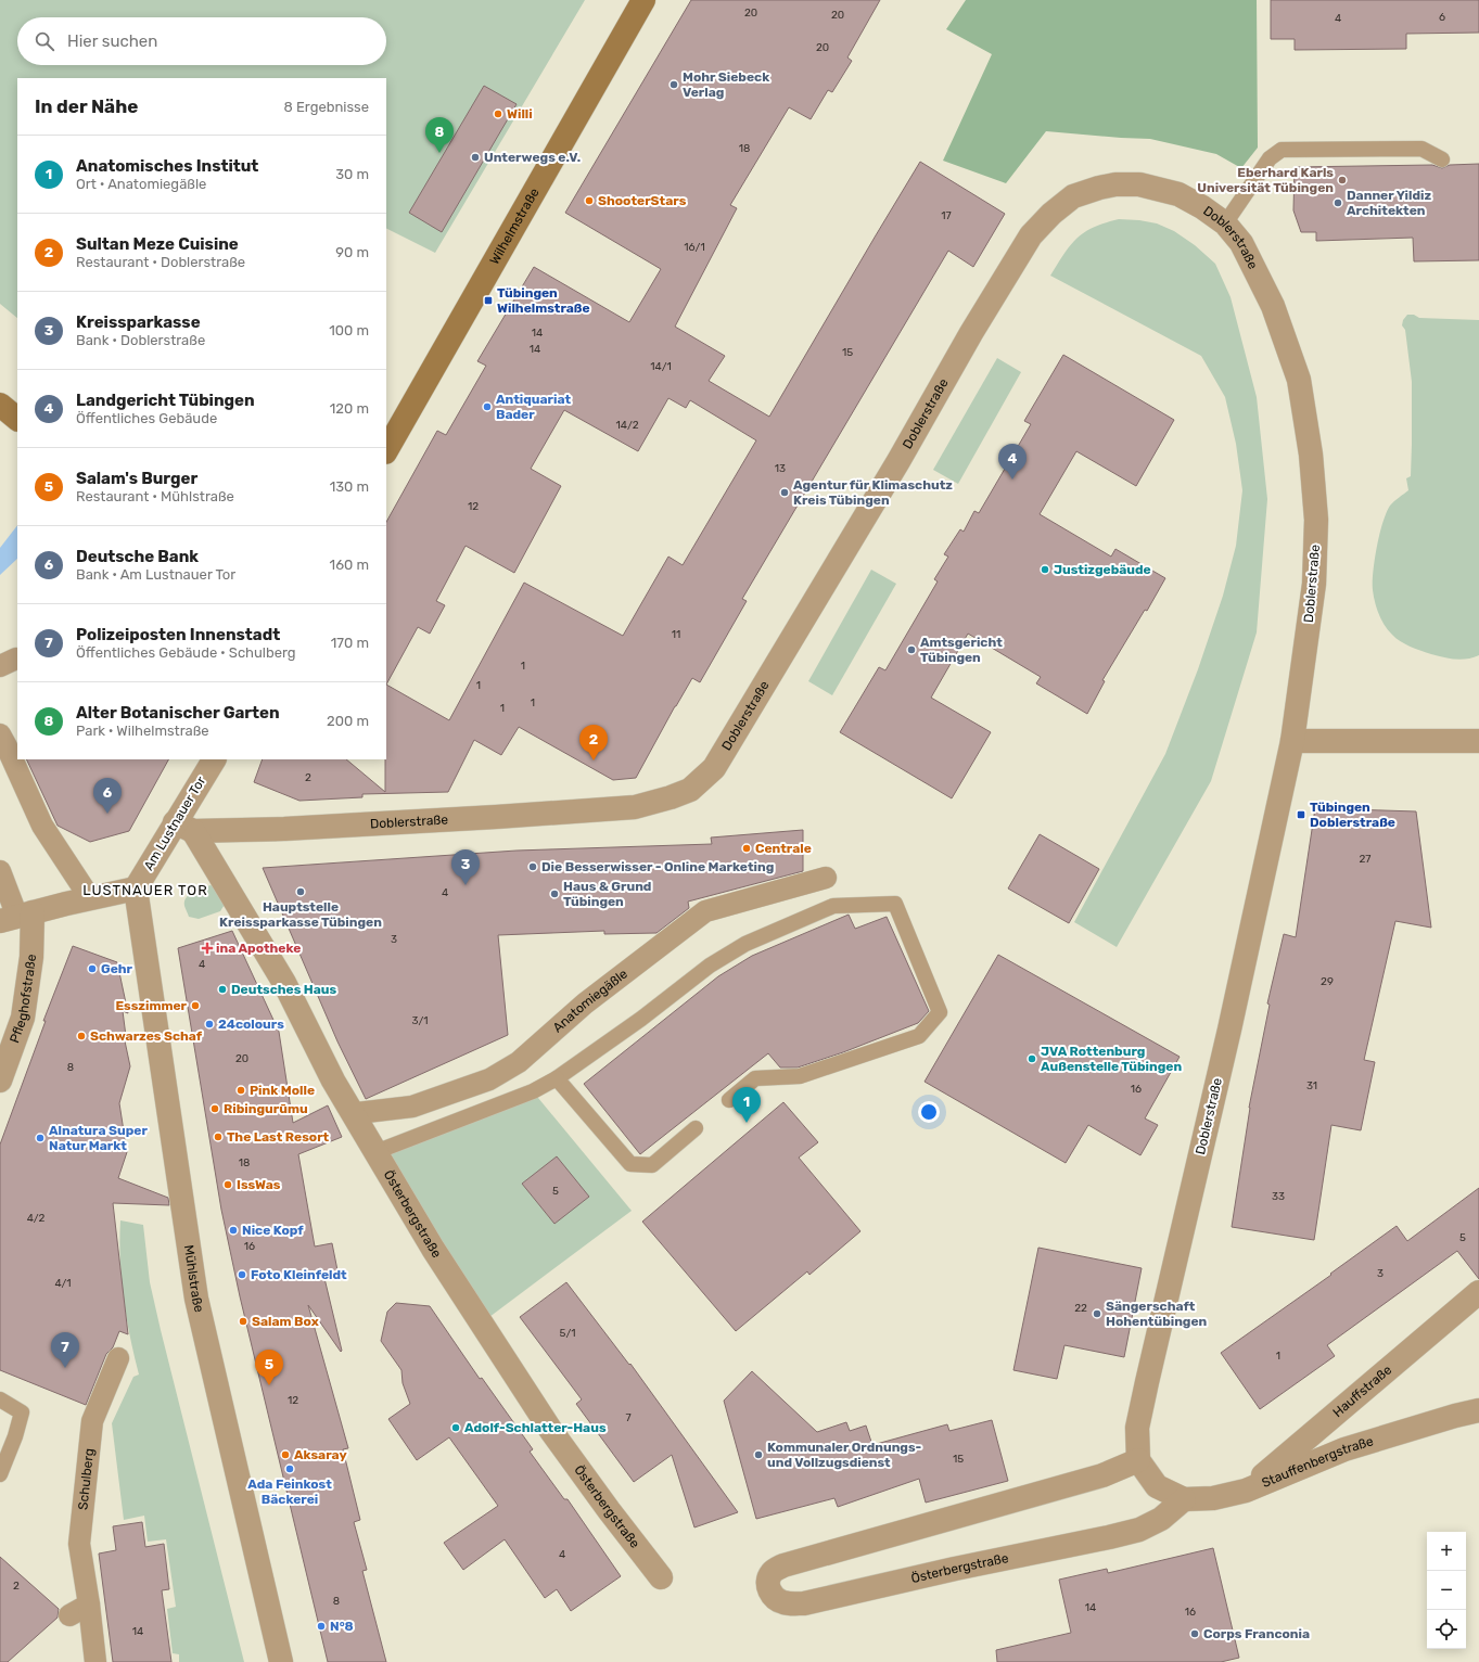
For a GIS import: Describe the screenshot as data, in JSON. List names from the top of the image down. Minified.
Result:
{"streets":{"main road":["Wilhelmstraße"],"street":["Doblerstraße","Am Lustnauer Tor","Pfleghofstraße","Anatomiegäßle","Österbergstraße","Mühlstraße","Hauffstraße","Stauffenbergstraße","Schulberg"]},"crossings":[["Doblerstraße","Am Lustnauer Tor"],["Doblerstraße","Österbergstraße"],["Doblerstraße","Stauffenbergstraße"],["Am Lustnauer Tor","Österbergstraße"],["Am Lustnauer Tor","Mühlstraße"],["Anatomiegäßle","Österbergstraße"],["Österbergstraße","Stauffenbergstraße"],["Hauffstraße","Stauffenbergstraße"]],"districts":["LUSTNAUER TOR"],"places":{"other":["Mohr Siebeck Verlag","Willi","Unterwegs e.V.","Eberhard Karls Universität Tübingen","ShooterStars","Danner Yildiz Architekten","Antiquariat Bader","Agentur für Klimaschutz Kreis Tübingen","Justizgebäude","Amtsgericht Tübingen","Centrale","Die Besserwisser - Online Marketing","Hauptstelle Kreissparkasse Tübingen","Haus & Grund Tübingen","Gehr","Deutsches Haus","Esszimmer","24colours","Schwarzes Schaf","JVA Rottenburg Außenstelle Tübingen","Pink Molle","Ribingurūmu","The Last Resort","Alnatura Super Natur Markt","IssWas","Nice Kopf","Foto Kleinfeldt","Sängerschaft Hohentübingen","Salam Box","Adolf-Schlatter-Haus","Aksaray","Kommunaler Ordnungs- und Vollzugsdienst","Ada Feinkost Bäckerei","N°8","Corps Franconia"],"transit":["Tübingen Wilhelmstraße","Tübingen Doblerstraße"],"health":["ina Apotheke"]},"house_numbers":["20","20","6","4","20","18","17","16/1","14","14","15","14/1","14/2","13","12","11","1","1","1","1","2","27","4","3","4","29","3/1","20","8","31","16","18","5","33","4/2","5","16","3","4/1","22","5/1","1","12","7","15","4","2","8","14","16","14"],"page":{"search":"Hier suchen","heading":["In der Nähe","8 Ergebnisse"],"pins":["8","4","2","6","3","1","7","5"],"list":[{"mark":"1","name":"Anatomisches Institut","note":"Ort · Anatomiegäßle","value":"30 m"},{"mark":"2","name":"Sultan Meze Cuisine","note":"Restaurant · Doblerstraße","value":"90 m"},{"mark":"3","name":"Kreissparkasse","note":"Bank · Doblerstraße","value":"100 m"},{"mark":"4","name":"Landgericht Tübingen","note":"Öffentliches Gebäude","value":"120 m"},{"mark":"5","name":"Salam's Burger","note":"Restaurant · Mühlstraße","value":"130 m"},{"mark":"6","name":"Deutsche Bank","note":"Bank · Am Lustnauer Tor","value":"160 m"},{"mark":"7","name":"Polizeiposten Innenstadt","note":"Öffentliches Gebäude · Schulberg","value":"170 m"},{"mark":"8","name":"Alter Botanischer Garten","note":"Park · Wilhelmstraße","value":"200 m"}],"map_buttons":["+","−"]}}
